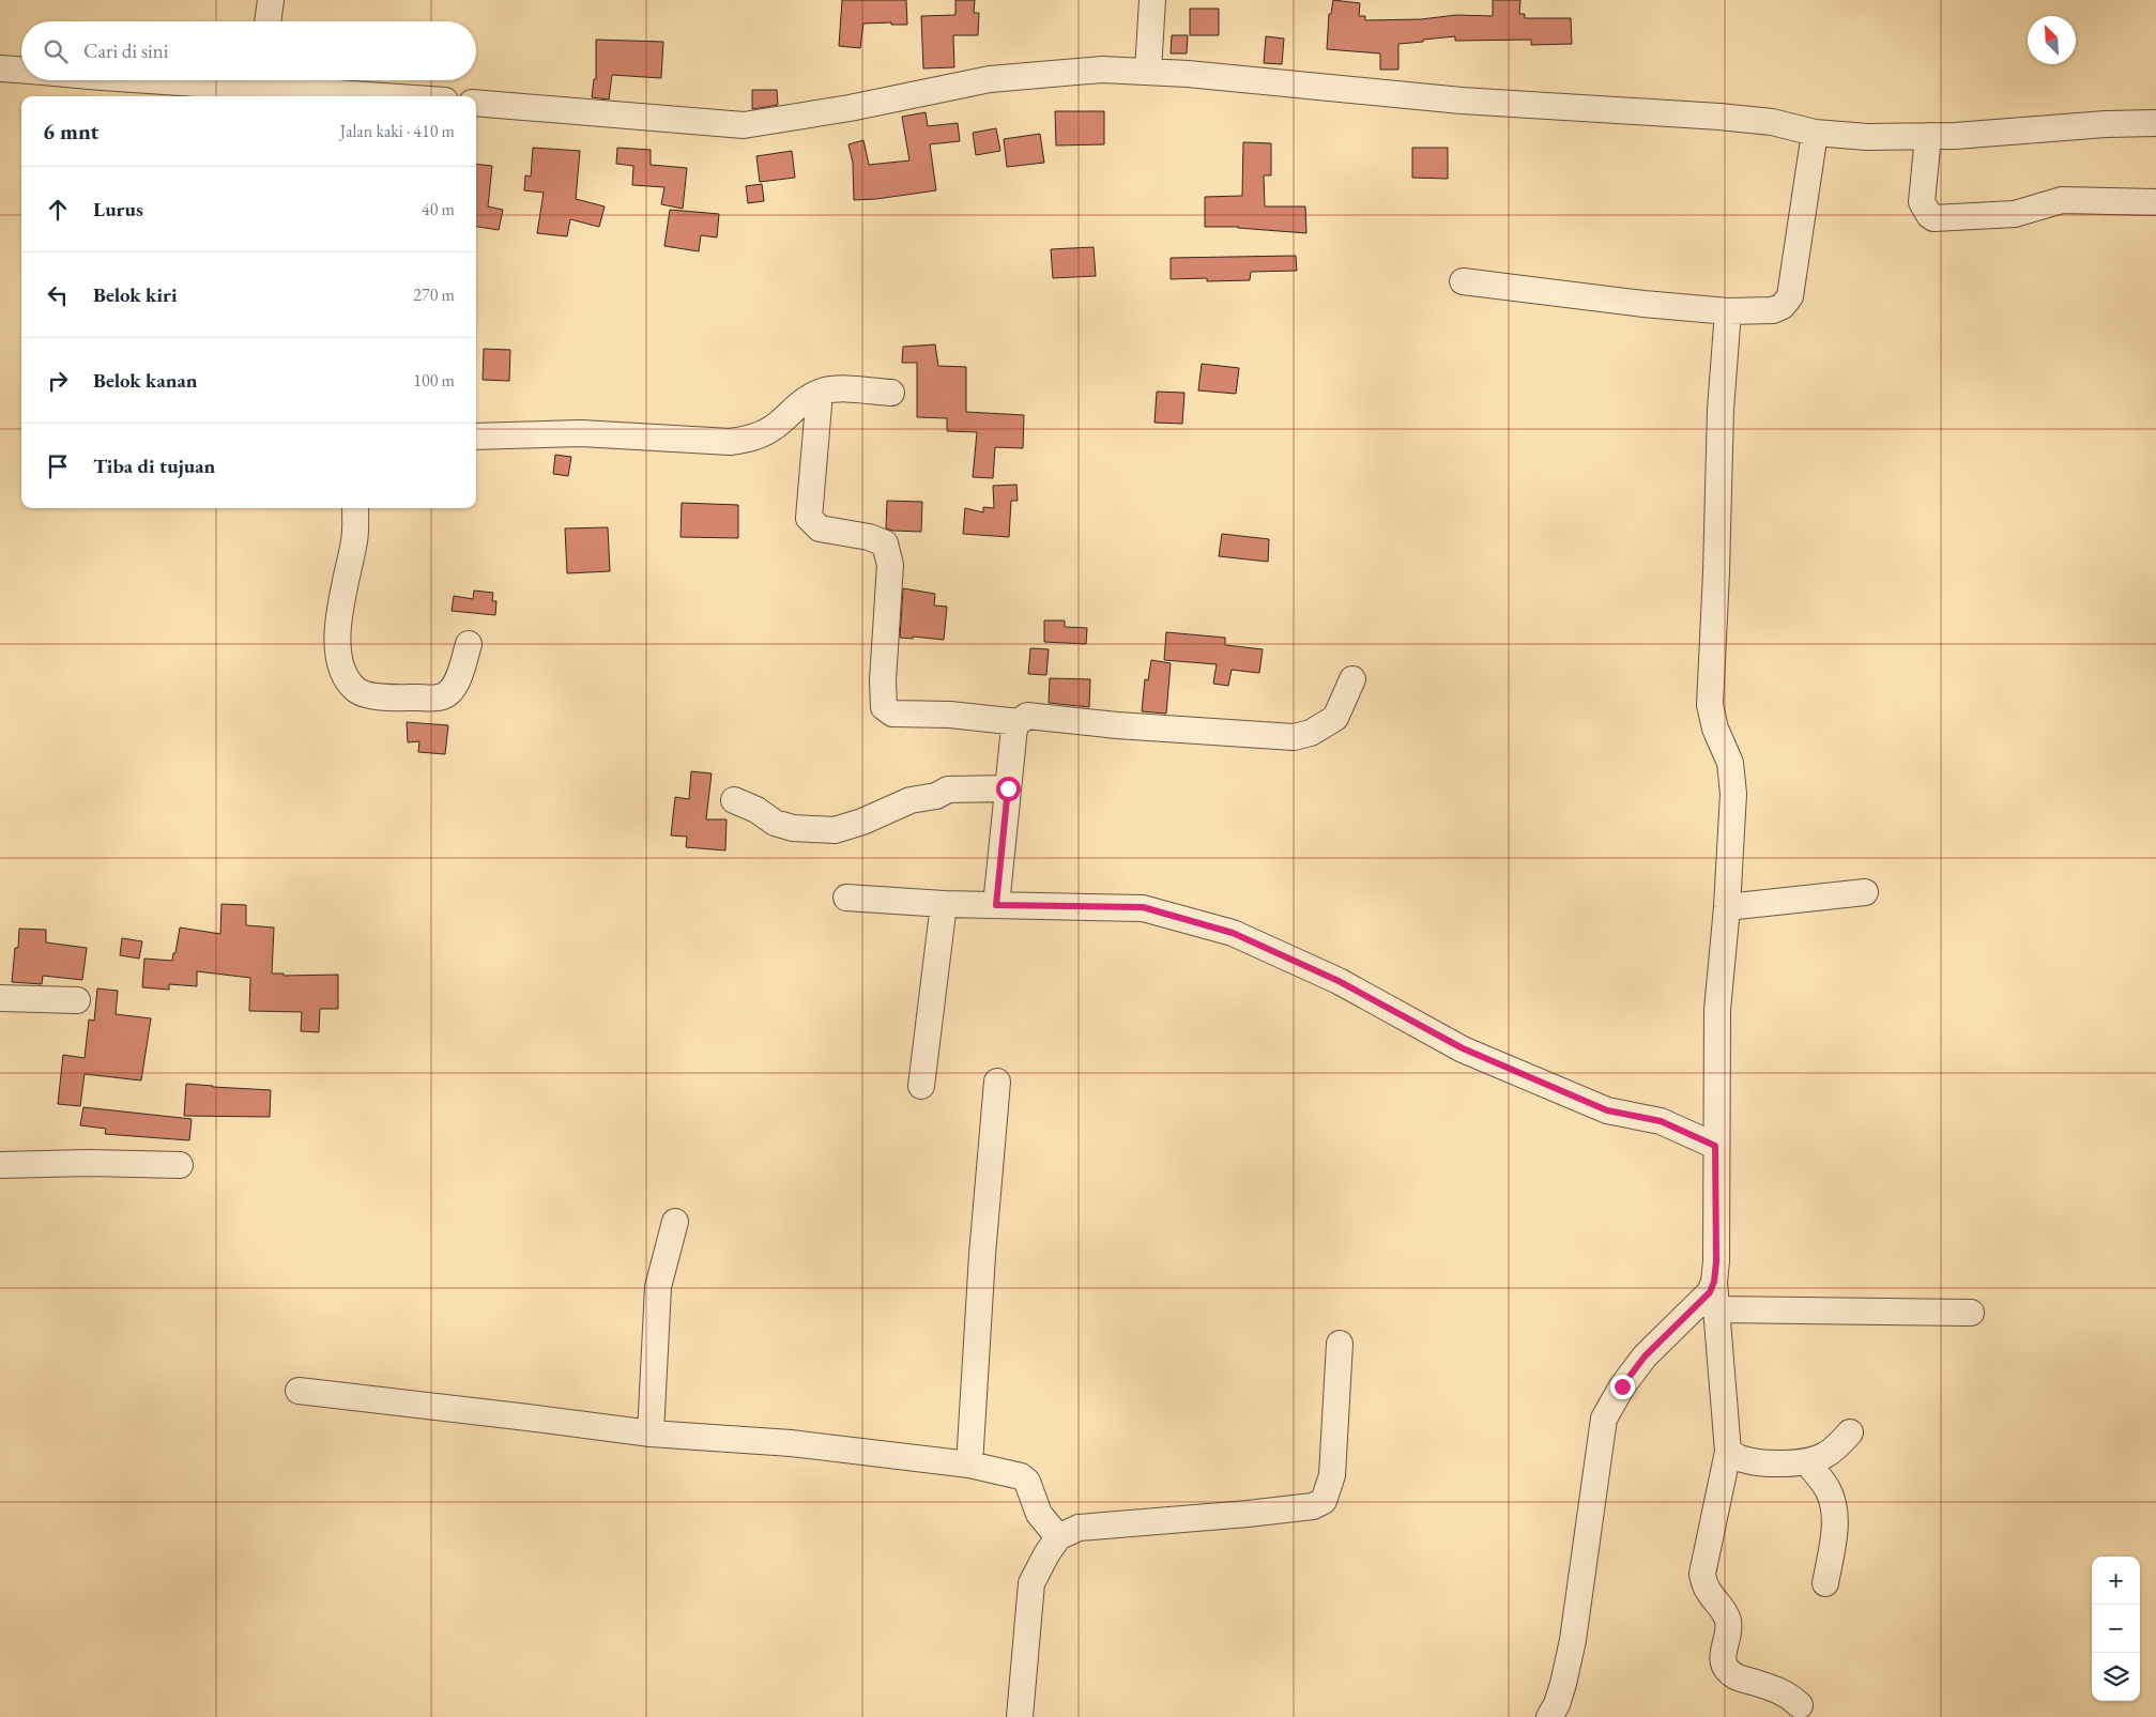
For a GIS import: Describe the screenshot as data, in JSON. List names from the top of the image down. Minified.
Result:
{"north":"top left","page":{"search":"Cari di sini","heading":["6 mnt","Jalan kaki · 410 m"],"list":[["Lurus","40 m"],["Belok kiri","270 m"],["Belok kanan","100 m"],"Tiba di tujuan"],"map_buttons":["+","−"]}}
